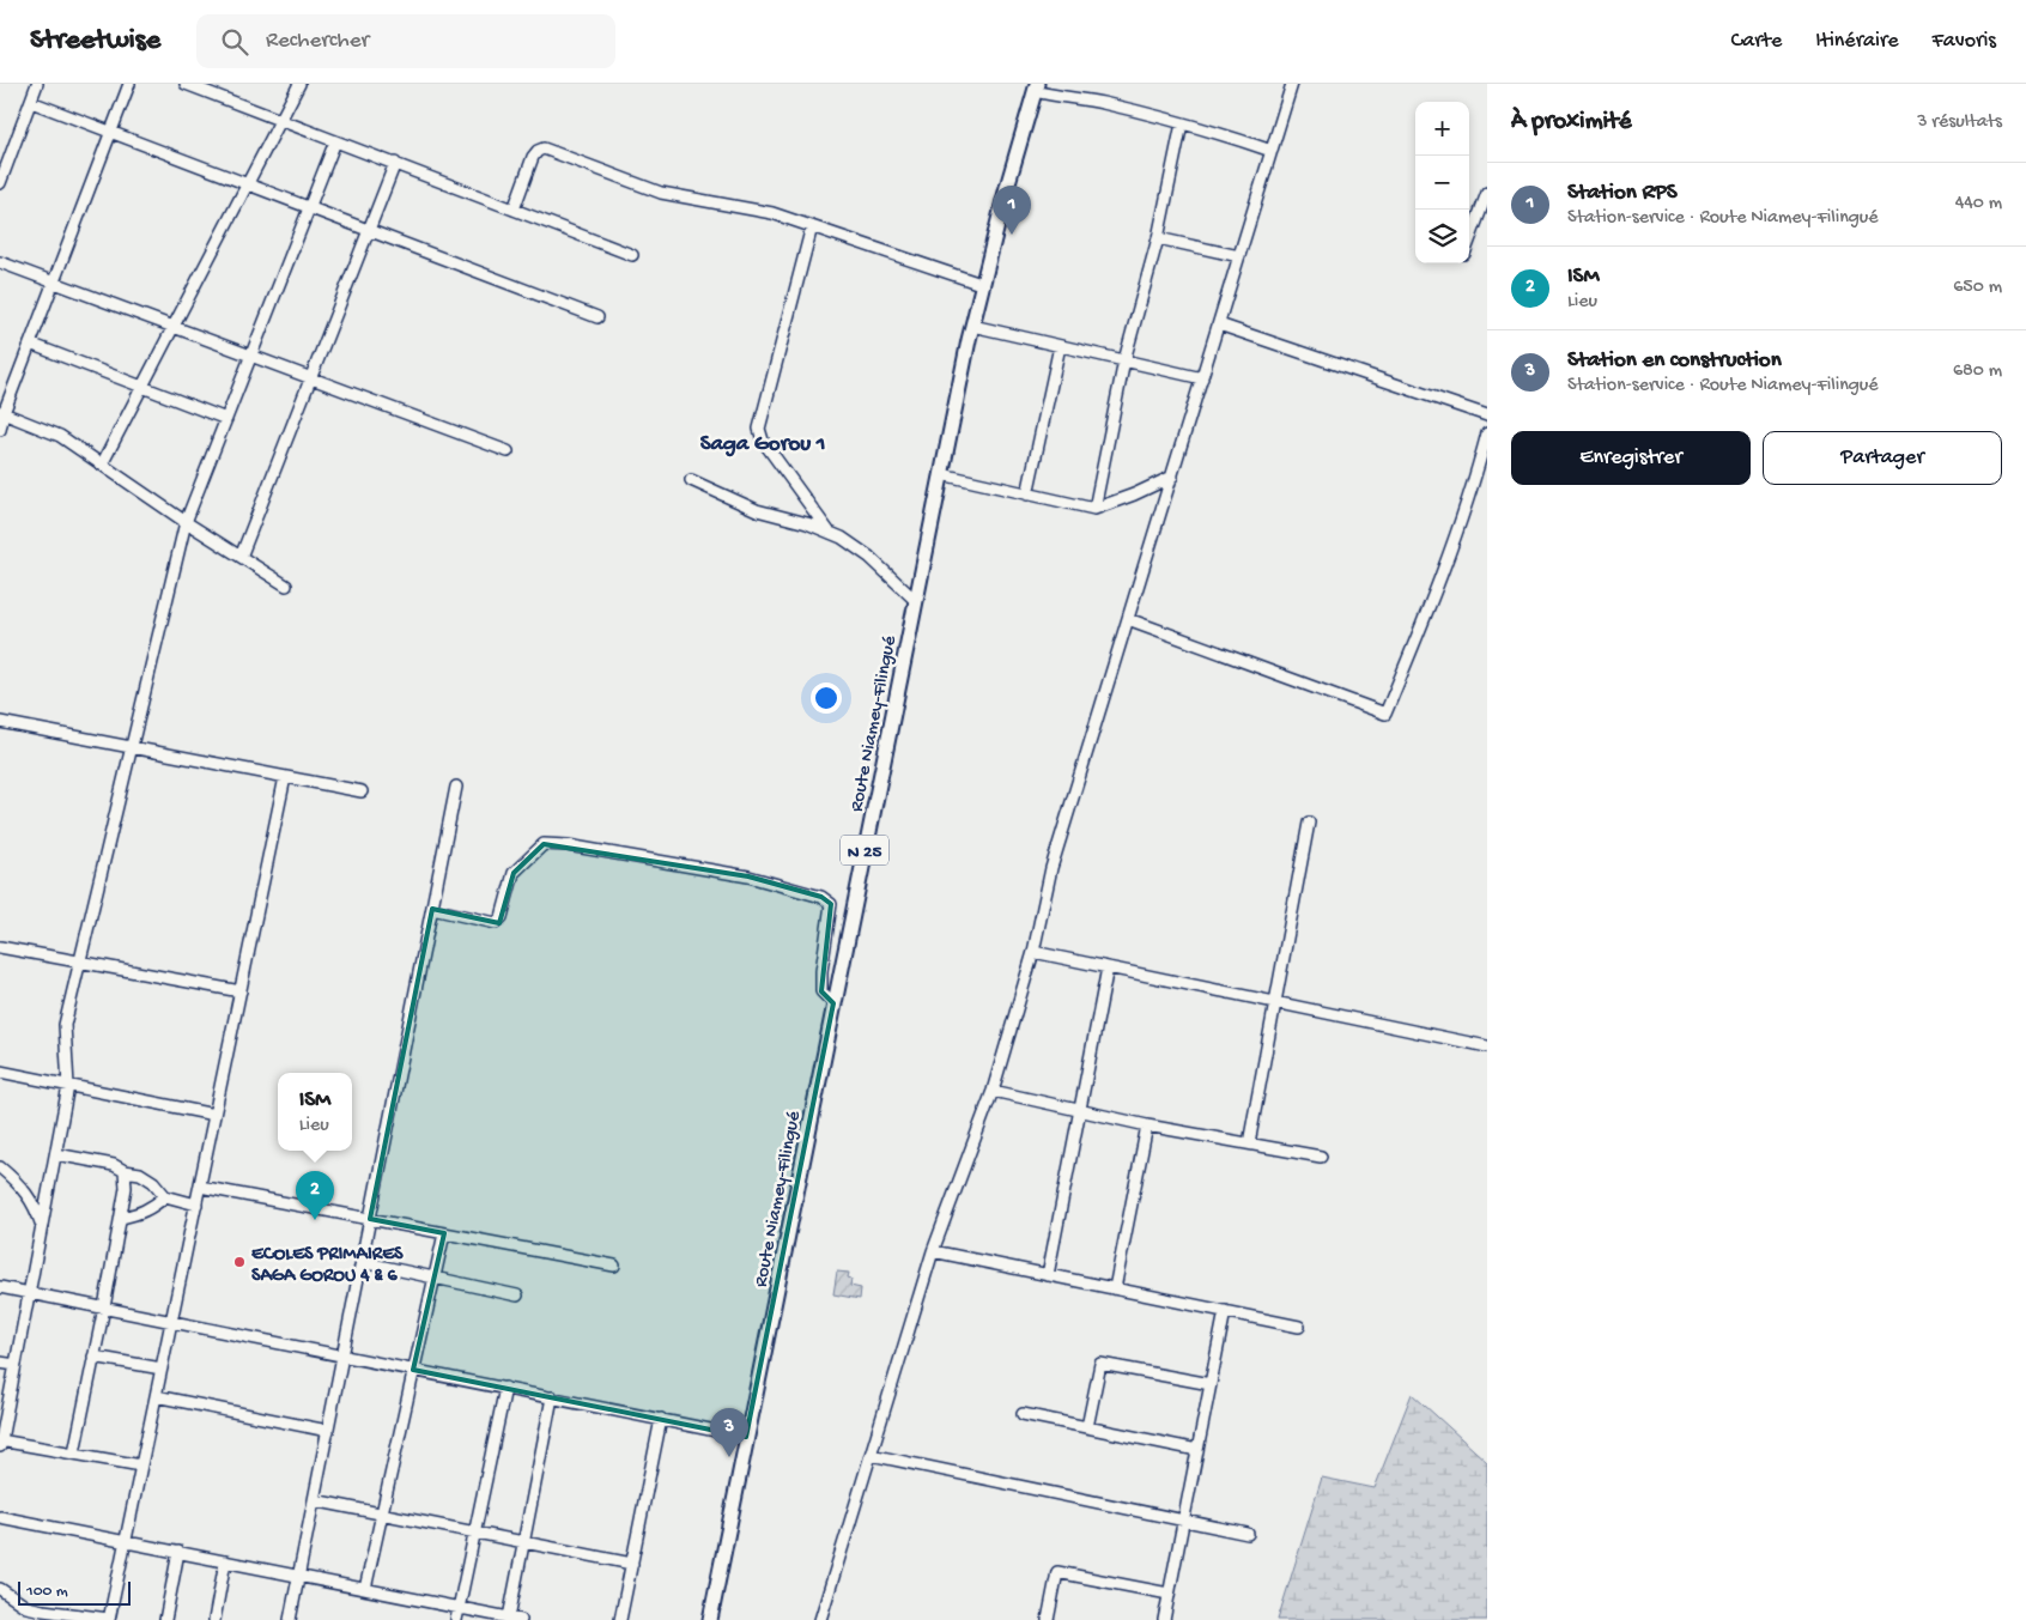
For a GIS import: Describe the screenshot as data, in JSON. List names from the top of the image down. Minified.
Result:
{"streets":{"main road":["Route Niamey-Filingué","N 25"]},"districts":["Saga Gorou 1"],"places":["ECOLES PRIMAIRES SAGA GOROU 4 & 6"],"scale_bar":"100 m","page":{"header":"Streetwise","search":"Rechercher","nav":["Carte","Itinéraire","Favoris"],"heading":["À proximité","3 résultats"],"map_buttons":["+","−"],"list":[{"mark":"1","name":"Station RPS","note":"Station-service · Route Niamey-Filingué","value":"440 m"},{"mark":"2","name":"ISM","note":"Lieu","value":"650 m"},{"mark":"3","name":"Station en construction","note":"Station-service · Route Niamey-Filingué","value":"680 m"}],"pins":["1","2","3"],"buttons":["Enregistrer","Partager"],"popup":["ISM","Lieu"],"scale":"100 m"}}
